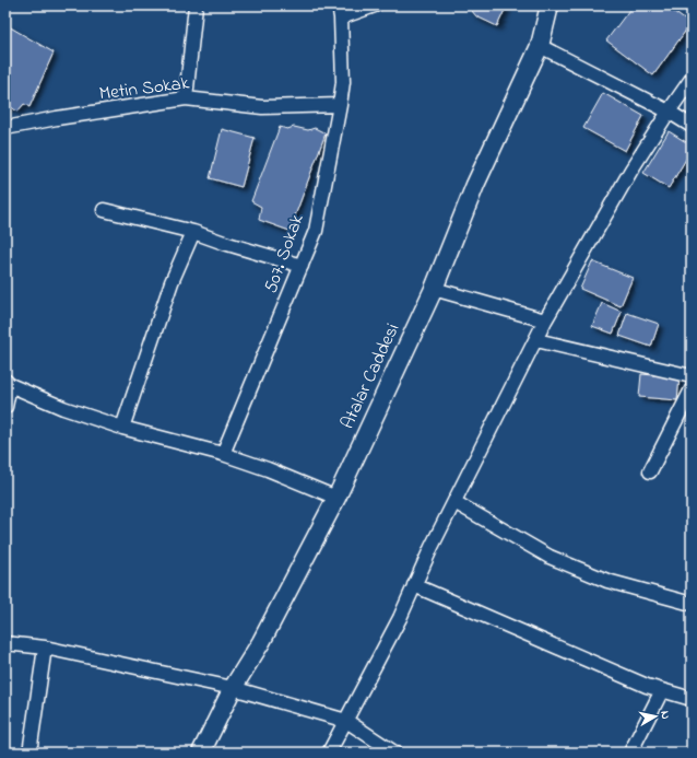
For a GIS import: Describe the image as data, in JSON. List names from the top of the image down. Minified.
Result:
{"streets":{"street":["Metin Sokak","507. Sokak","Atalar Caddesi"]},"crossings":[["Metin Sokak","507. Sokak"]],"north":"right"}
